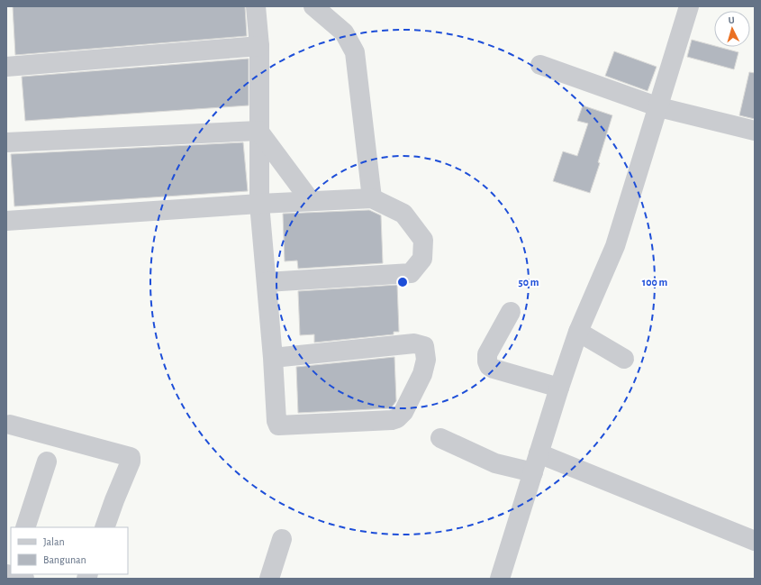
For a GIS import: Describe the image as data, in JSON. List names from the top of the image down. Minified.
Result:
{"legend":["Jalan","Bangunan"],"north":"top","rings":["50 m","100 m"]}
